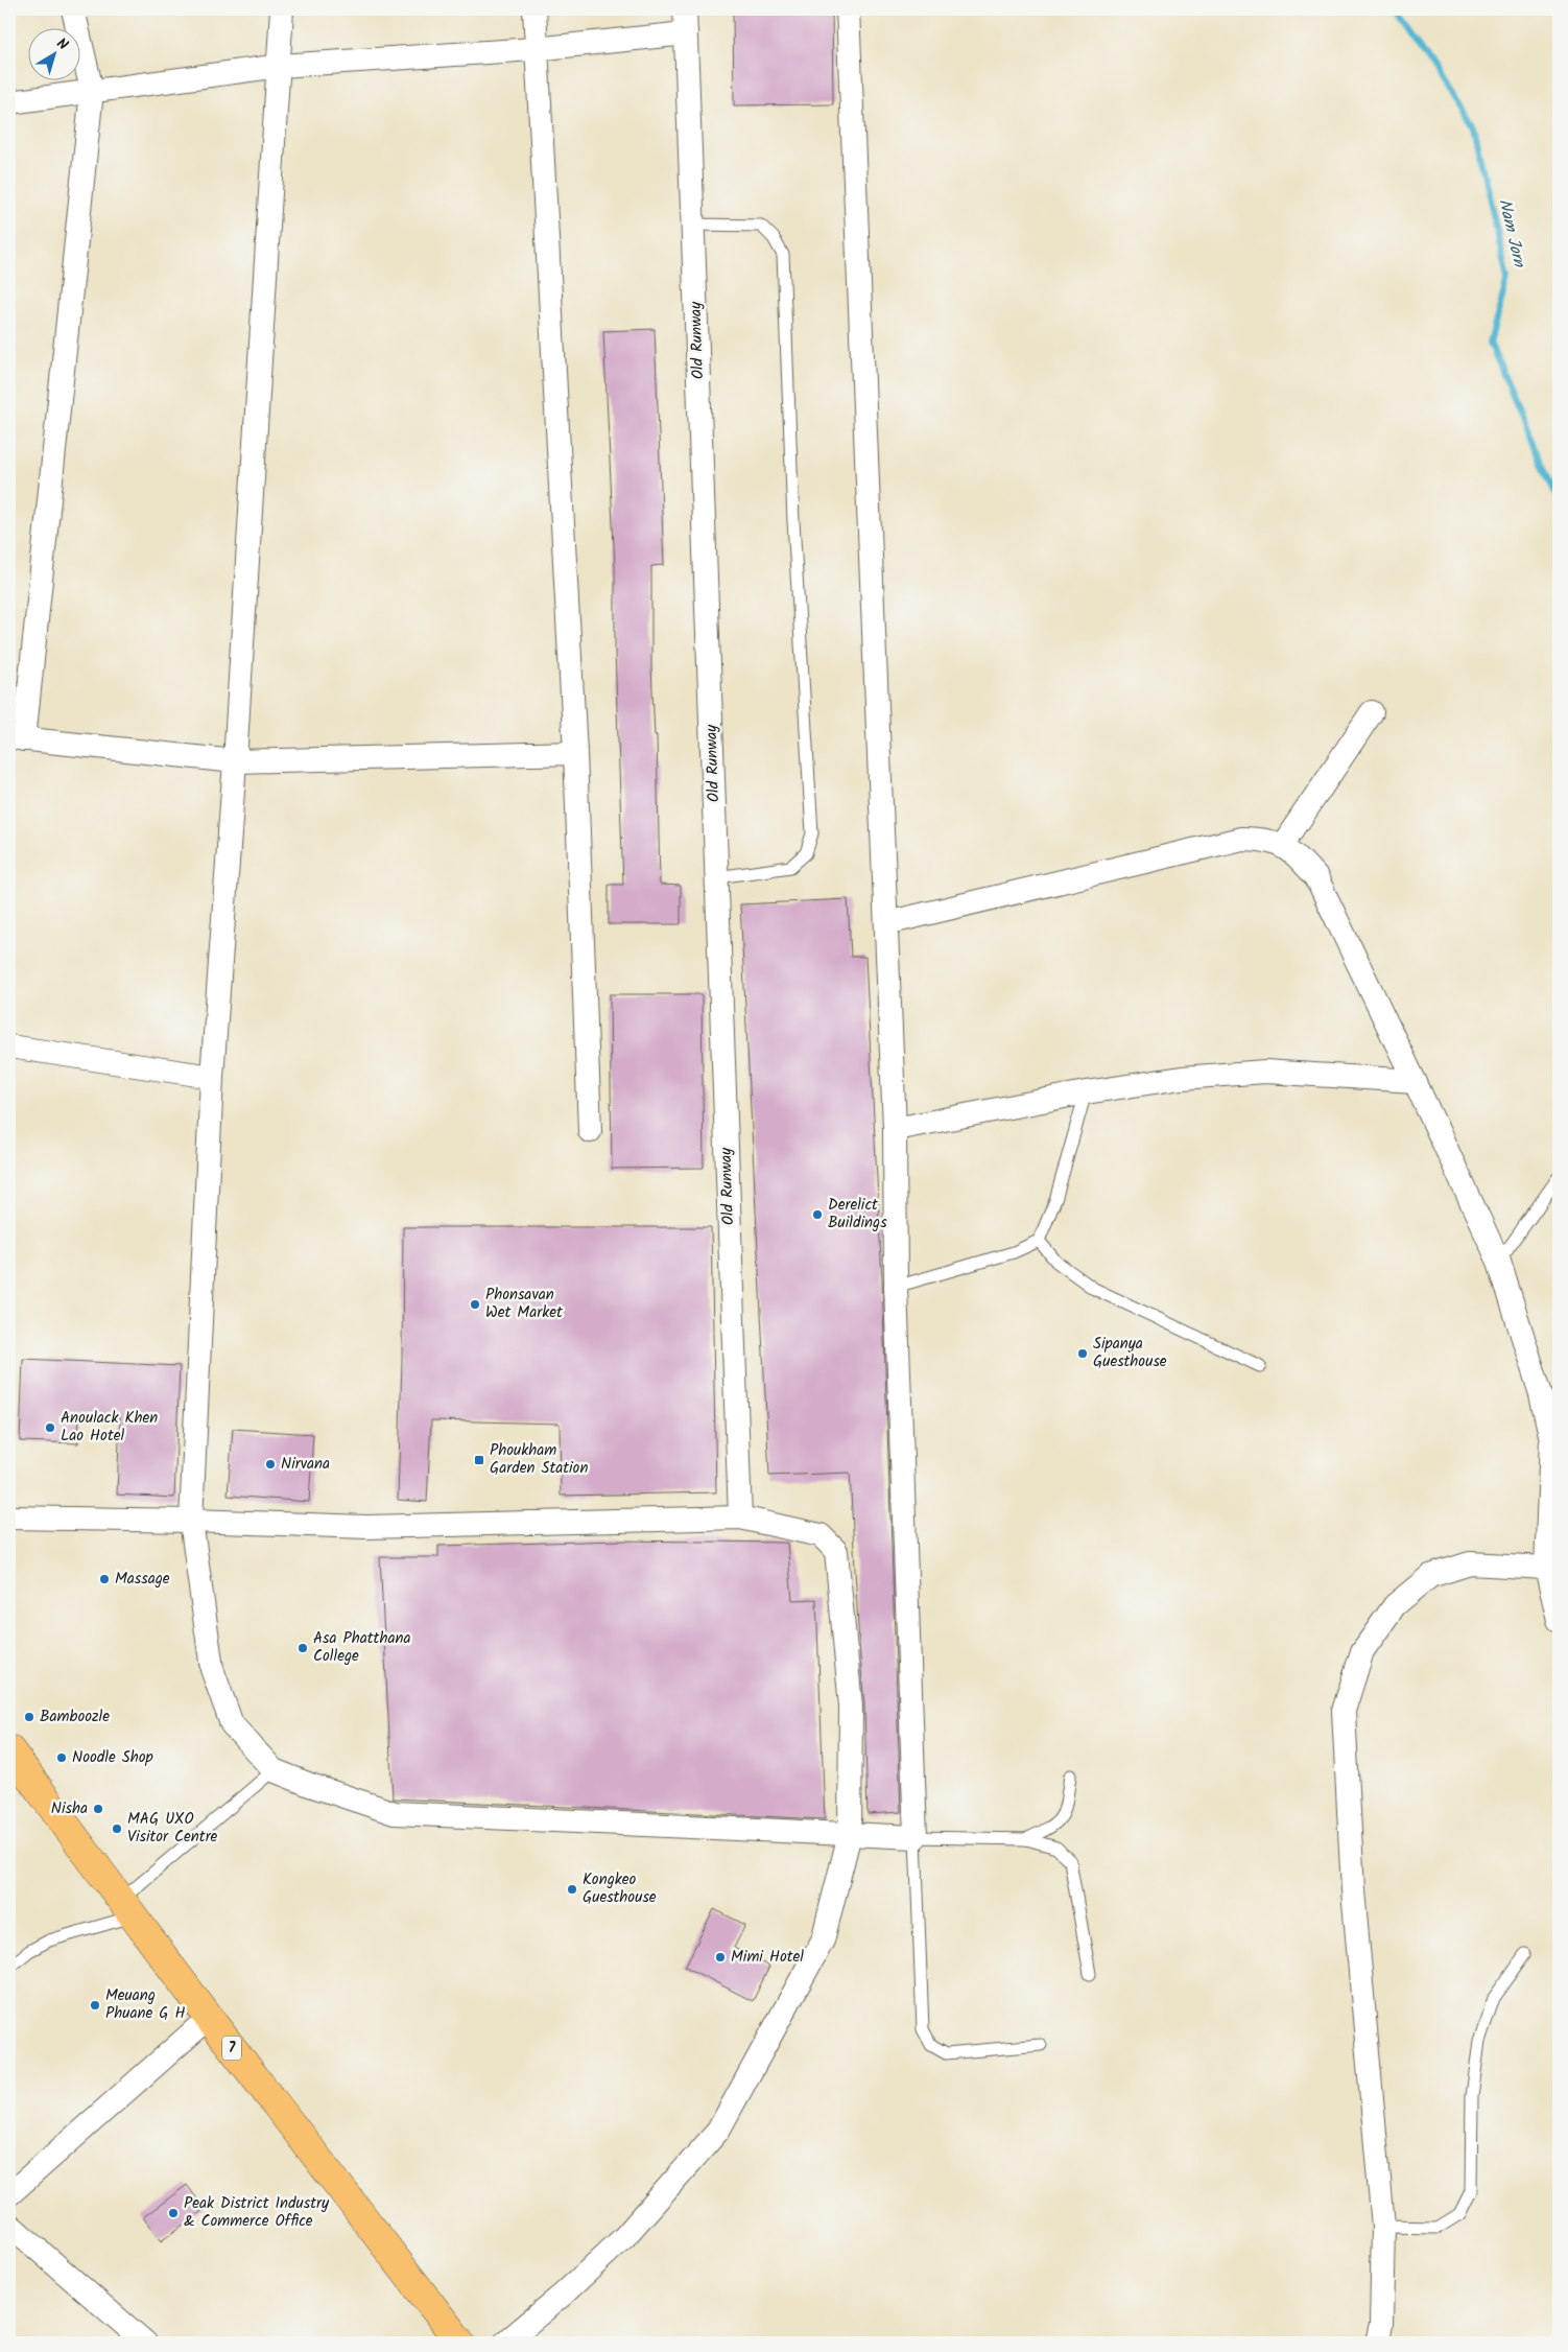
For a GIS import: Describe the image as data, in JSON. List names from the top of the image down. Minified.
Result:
{"streets":{"highway":["7"],"street":["Old Runway"]},"water":["Nam Jorn"],"places":{"other":["Derelict Buildings","Phonsavan Wet Market","Sipanya Guesthouse","Anoulack Khen Lao Hotel","Nirvana","Massage","Asa Phatthana College","Bamboozle","Noodle Shop","Nisha","MAG UXO Visitor Centre","Kongkeo Guesthouse","Mimi Hotel","Meuang Phuane G H","Peak District Industry & Commerce Office"],"transit":["Phoukham Garden Station"]},"north":"top right"}
